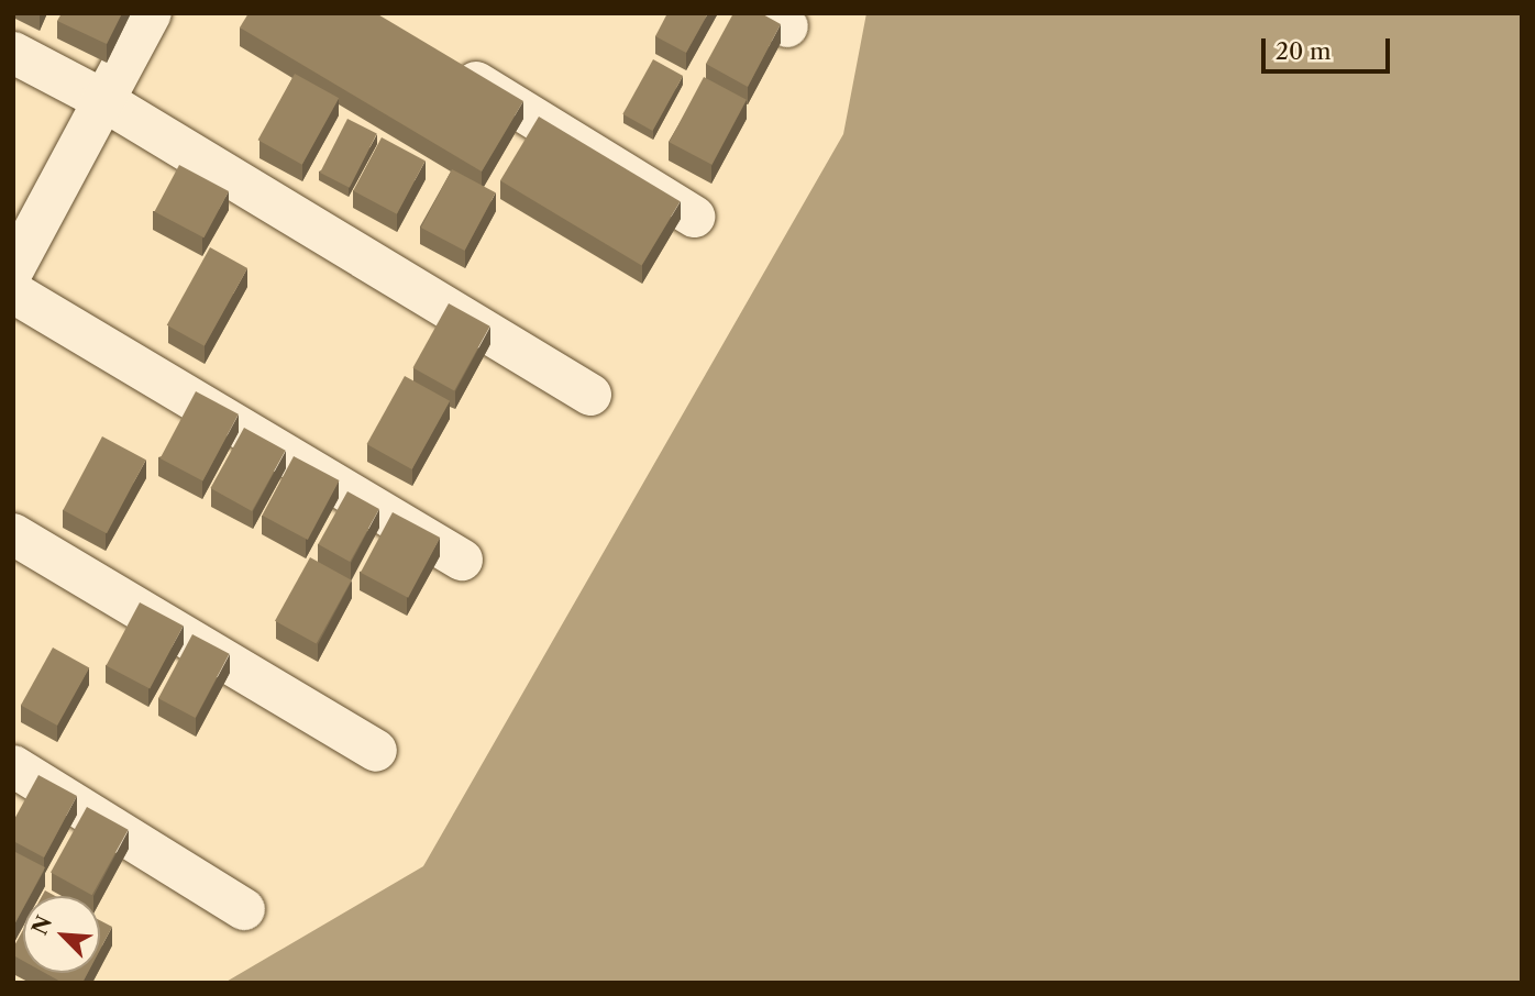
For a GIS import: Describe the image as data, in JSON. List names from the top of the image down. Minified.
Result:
{"scale_bar":"20 m","north":"top left"}
